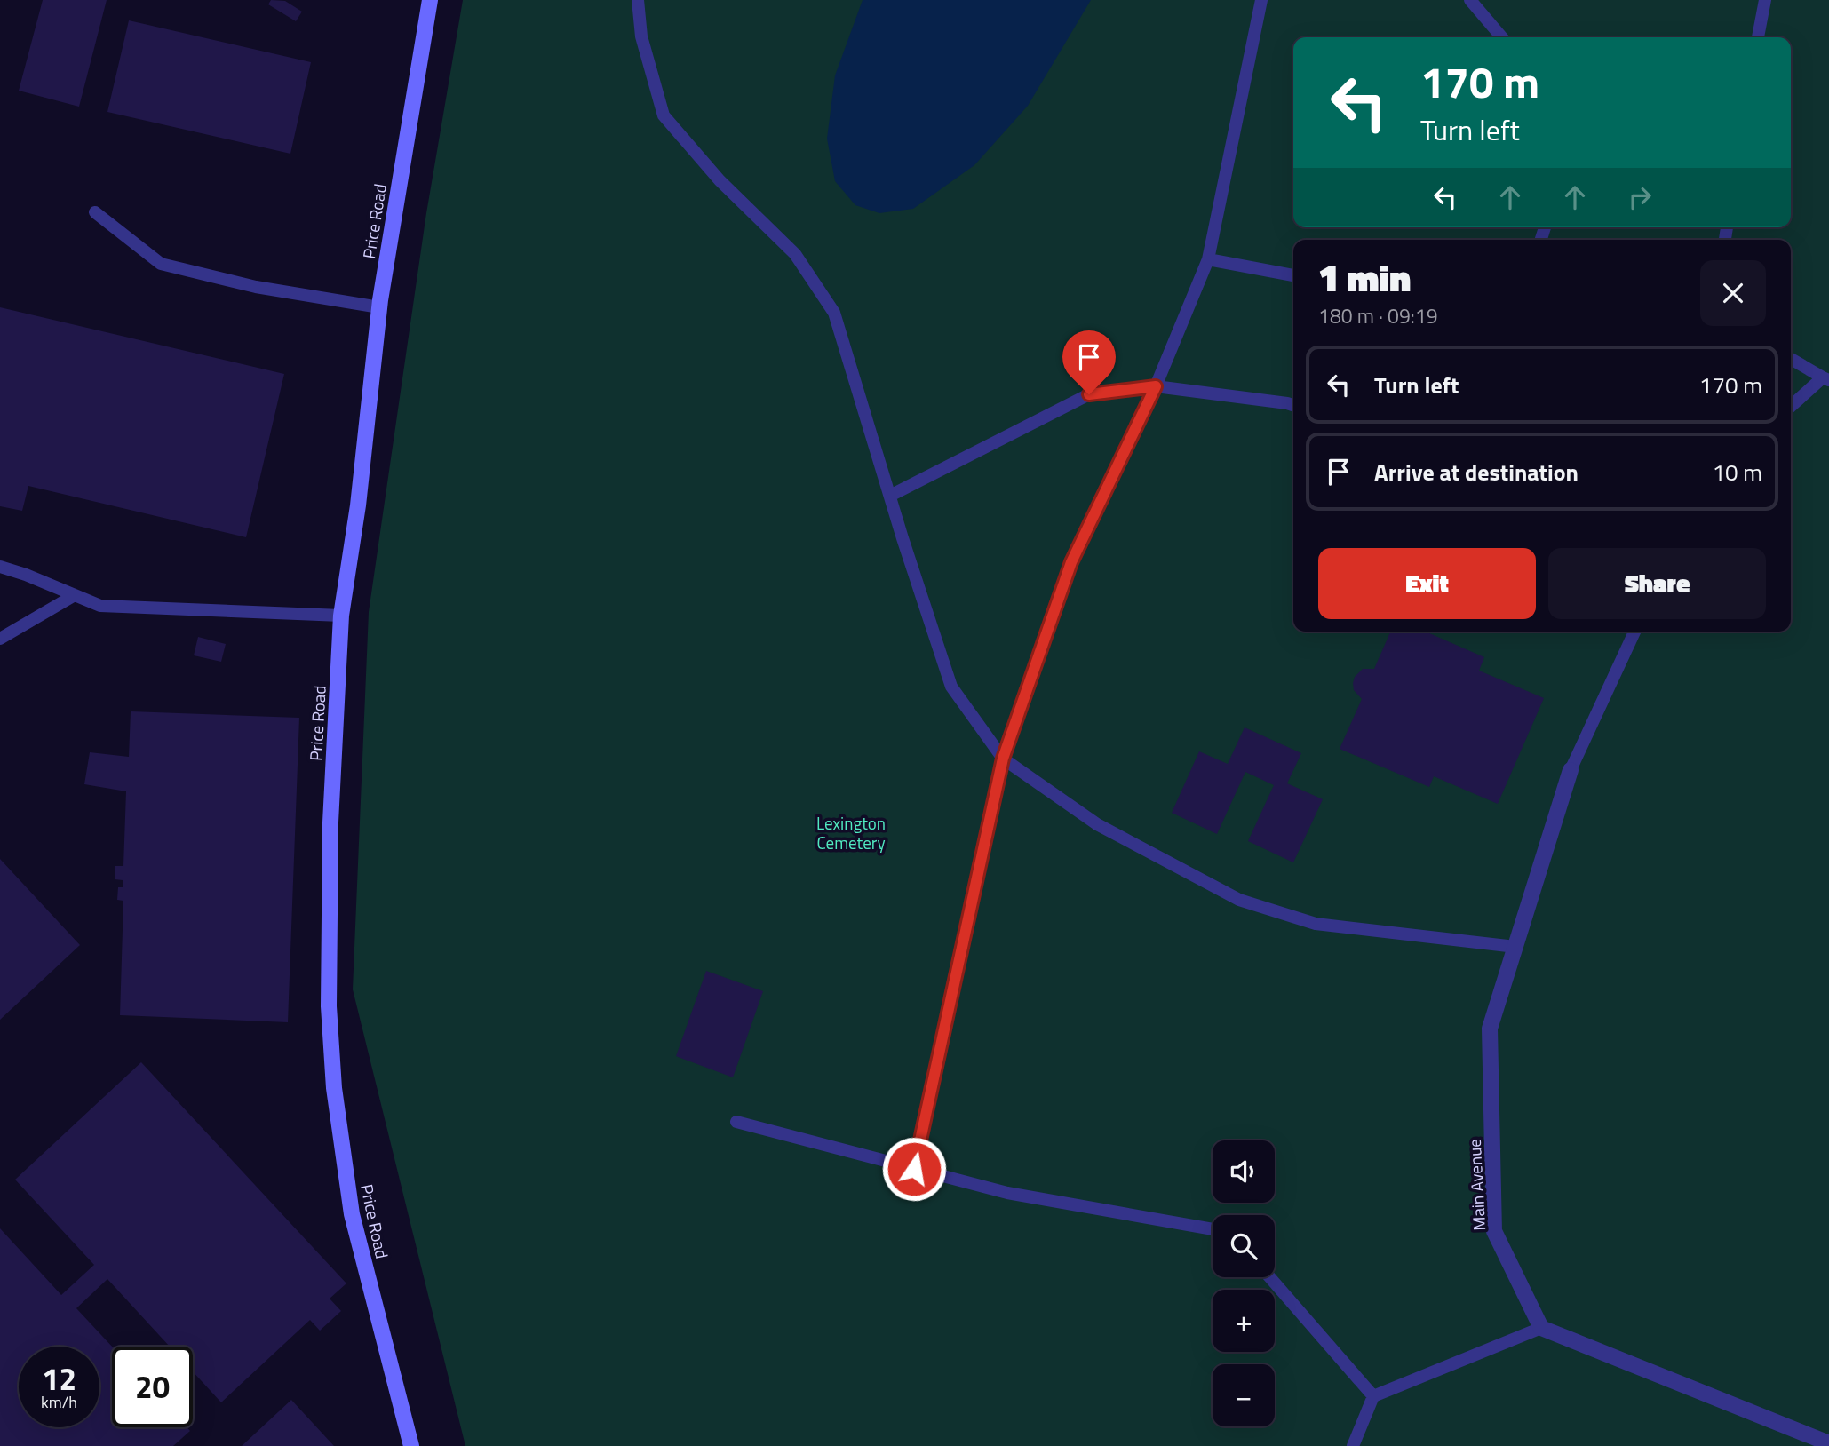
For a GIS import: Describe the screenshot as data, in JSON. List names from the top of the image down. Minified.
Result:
{"streets":{"street":["Price Road","Main Avenue"]},"parks":["Lexington Cemetery"],"page":{"turn":["170 m","Turn left"],"heading":["1 min","180 m · 09:19"],"list":[{"name":"Turn left","value":"170 m"},{"name":"Arrive at destination","value":"10 m"}],"buttons":["Exit","Share"],"map_buttons":["+","−"],"speed":"12 km/h","limit":"20"}}
